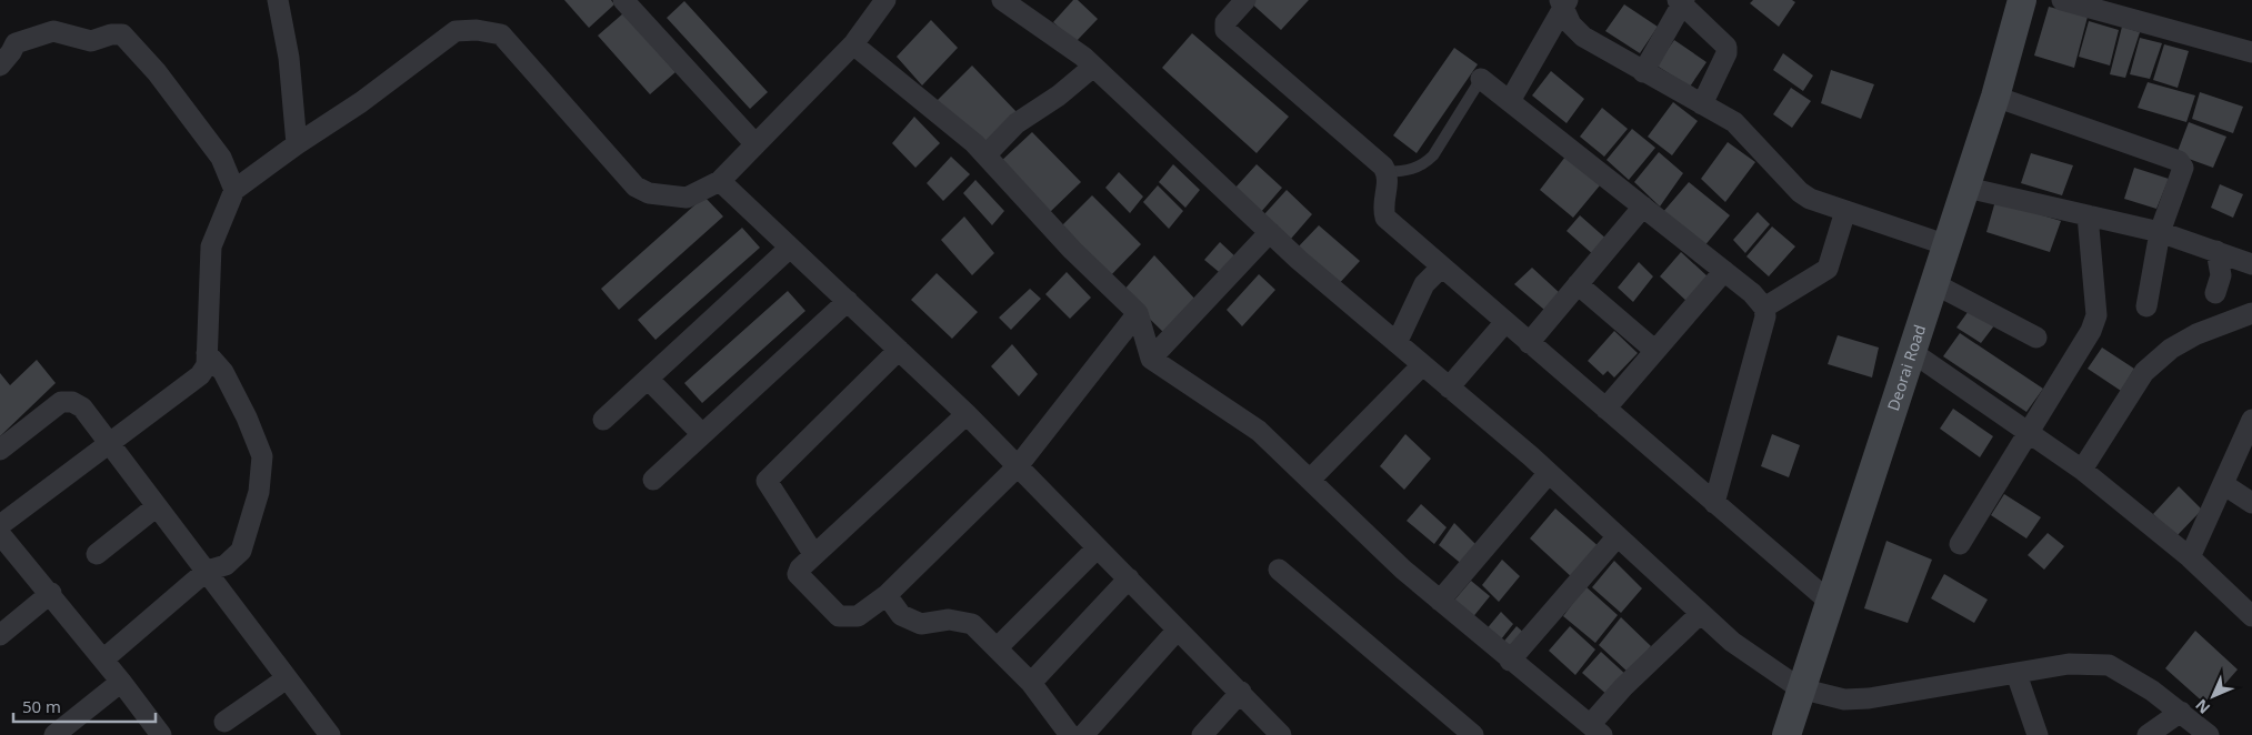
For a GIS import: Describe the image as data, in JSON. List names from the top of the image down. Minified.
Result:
{"streets":{"street":["Deorai Road"]},"scale_bar":"50 m","north":"bottom left"}
